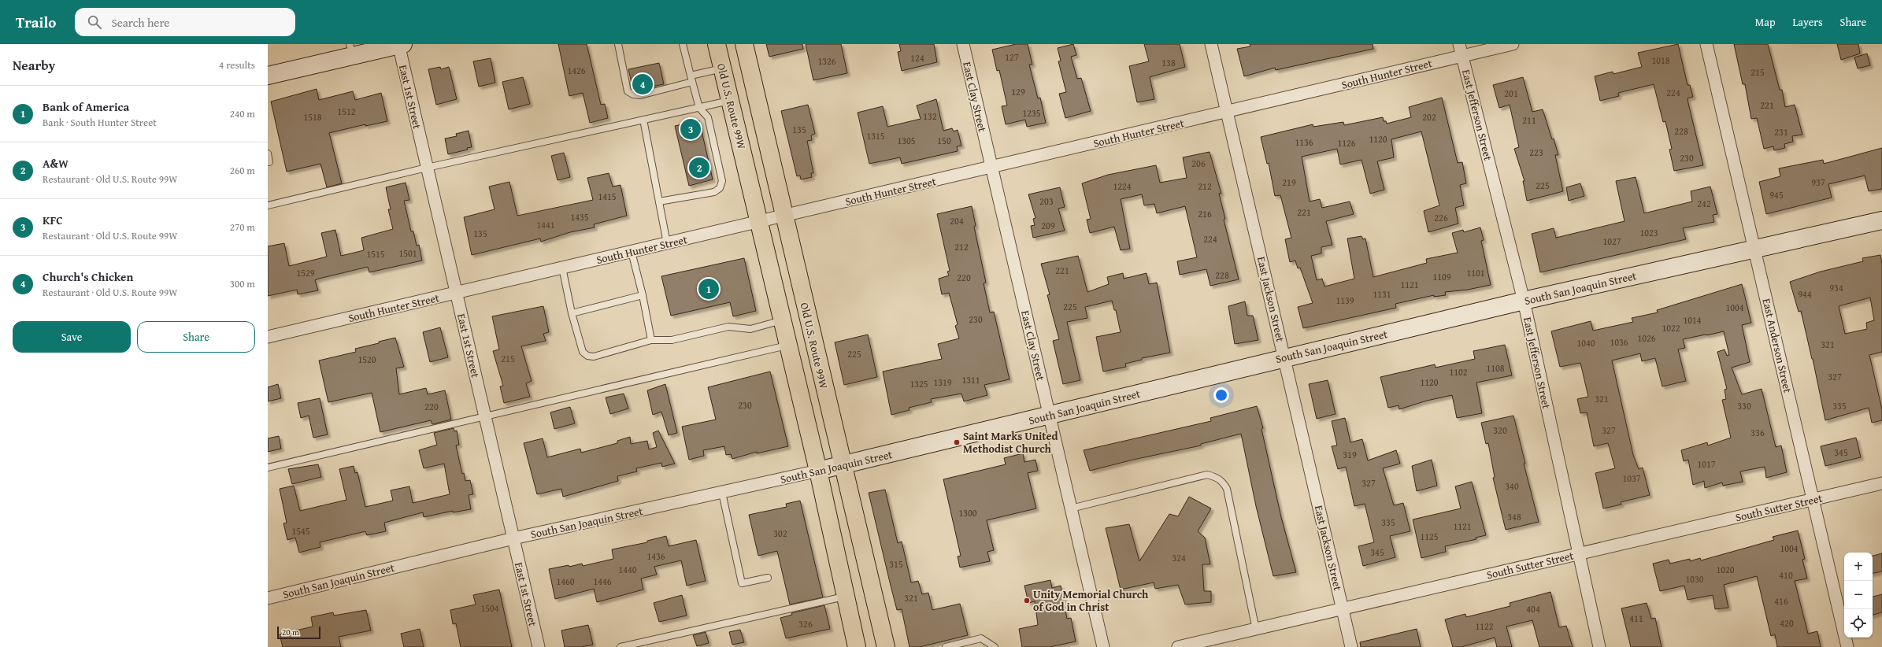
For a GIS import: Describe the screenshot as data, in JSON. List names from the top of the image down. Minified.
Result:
{"streets":{"main road":["Old U.S. Route 99W"],"street":["South Hunter Street","East 1st Street","East Clay Street","East Jefferson Street","South San Joaquin Street","East Jackson Street","East Anderson Street","South Sutter Street"]},"crossings":[["South Hunter Street","East 1st Street"],["South Hunter Street","East Clay Street"],["South Hunter Street","Old U.S. Route 99W"],["South Hunter Street","East Jefferson Street"],["South Hunter Street","East Jackson Street"],["East 1st Street","South San Joaquin Street"],["East Clay Street","South San Joaquin Street"],["Old U.S. Route 99W","South San Joaquin Street"],["East Jefferson Street","South San Joaquin Street"],["East Jefferson Street","South Sutter Street"],["South San Joaquin Street","East Jackson Street"],["South San Joaquin Street","East Anderson Street"],["East Jackson Street","South Sutter Street"],["East Anderson Street","South Sutter Street"]],"places":["Saint Marks United Methodist Church","Unity Memorial Church of God in Christ"],"house_numbers":["127","124","1018","1326","138","1426","215","129","224","201","221","1512","1235","132","1518","202","211","135","228","231","1315","1120","1305","150","1136","1126","223","230","206","219","937","225","1224","212","945","1415","203","242","221","216","1435","226","204","1441","209","1023","135","224","1027","212","1501","1515","221","1529","1101","228","1109","220","1121","934","1131","944","1139","225","1004","230","1014","1022","1026","1036","1040","321","225","215","1520","1108","1102","327","1311","1319","1120","1325","321","230","330","335","220","320","327","336","345","319","1017","1037","327","340","1300","348","335","1121","1545","302","1125","1004","345","1436","324","315","1440","1020","410","1030","1460","1446","321","416","1504","404","411","420","326","1122"],"scale_bar":"20 m","page":{"header":"Trailo","search":"Search here","nav":["Map","Layers","Share"],"heading":["Nearby","4 results"],"pins":["4","3","2","1"],"list":[{"mark":"1","name":"Bank of America","note":"Bank · South Hunter Street","value":"240 m"},{"mark":"2","name":"A&W","note":"Restaurant · Old U.S. Route 99W","value":"260 m"},{"mark":"3","name":"KFC","note":"Restaurant · Old U.S. Route 99W","value":"270 m"},{"mark":"4","name":"Church's Chicken","note":"Restaurant · Old U.S. Route 99W","value":"300 m"}],"buttons":["Save","Share"],"map_buttons":["+","−"],"scale":"20 m"}}
